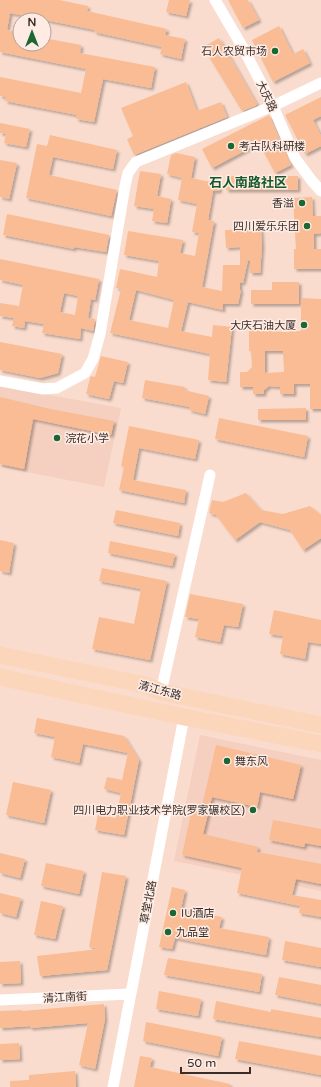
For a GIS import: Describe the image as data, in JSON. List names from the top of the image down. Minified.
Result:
{"streets":{"main road":["清江东路"],"street":["大庆路","草堂北路","清江南街"]},"crossings":[["清江东路","草堂北路"],["草堂北路","清江南街"]],"districts":["石人南路社区"],"places":["石人农贸市场","考古队科研楼","香溢","四川爱乐乐团","大庆石油大厦","浣花小学","舞东风","四川电力职业技术学院(罗家碾校区)","IU酒店","九品堂"],"scale_bar":"50 m","north":"top"}
